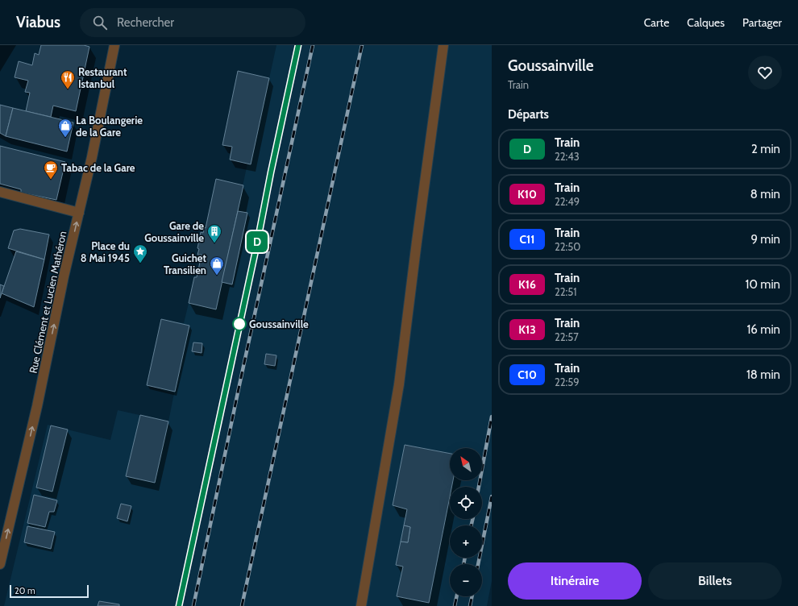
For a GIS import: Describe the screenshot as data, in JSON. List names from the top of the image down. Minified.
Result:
{"streets":{"street":["Rue Clément et Lucien Mathéron"]},"one_way":["Rue Clément et Lucien Mathéron"],"places":{"restaurant":["Restaurant Istanbul"],"shop":["La Boulangerie de la Gare","Guichet Transilien"],"cafe":["Tabac de la Gare"],"building":["Gare de Goussainville"],"place":["Place du 8 Mai 1945"],"other":["Goussainville"]},"scale_bar":"20 m","north":"top left","page":{"header":"Viabus","search":"Rechercher","nav":["Carte","Calques","Partager"],"on_map":"D","heading":[["Goussainville","Train"],"Départs"],"list":[{"mark":"D","name":"Train","note":"22:43","value":"2 min"},{"mark":"K10","name":"Train","note":"22:49","value":"8 min"},{"mark":"C11","name":"Train","note":"22:50","value":"9 min"},{"mark":"K16","name":"Train","note":"22:51","value":"10 min"},{"mark":"K13","name":"Train","note":"22:57","value":"16 min"},{"mark":"C10","name":"Train","note":"22:59","value":"18 min"}],"map_buttons":["+","−"],"buttons":["Itinéraire","Billets"],"scale":"20 m"}}
